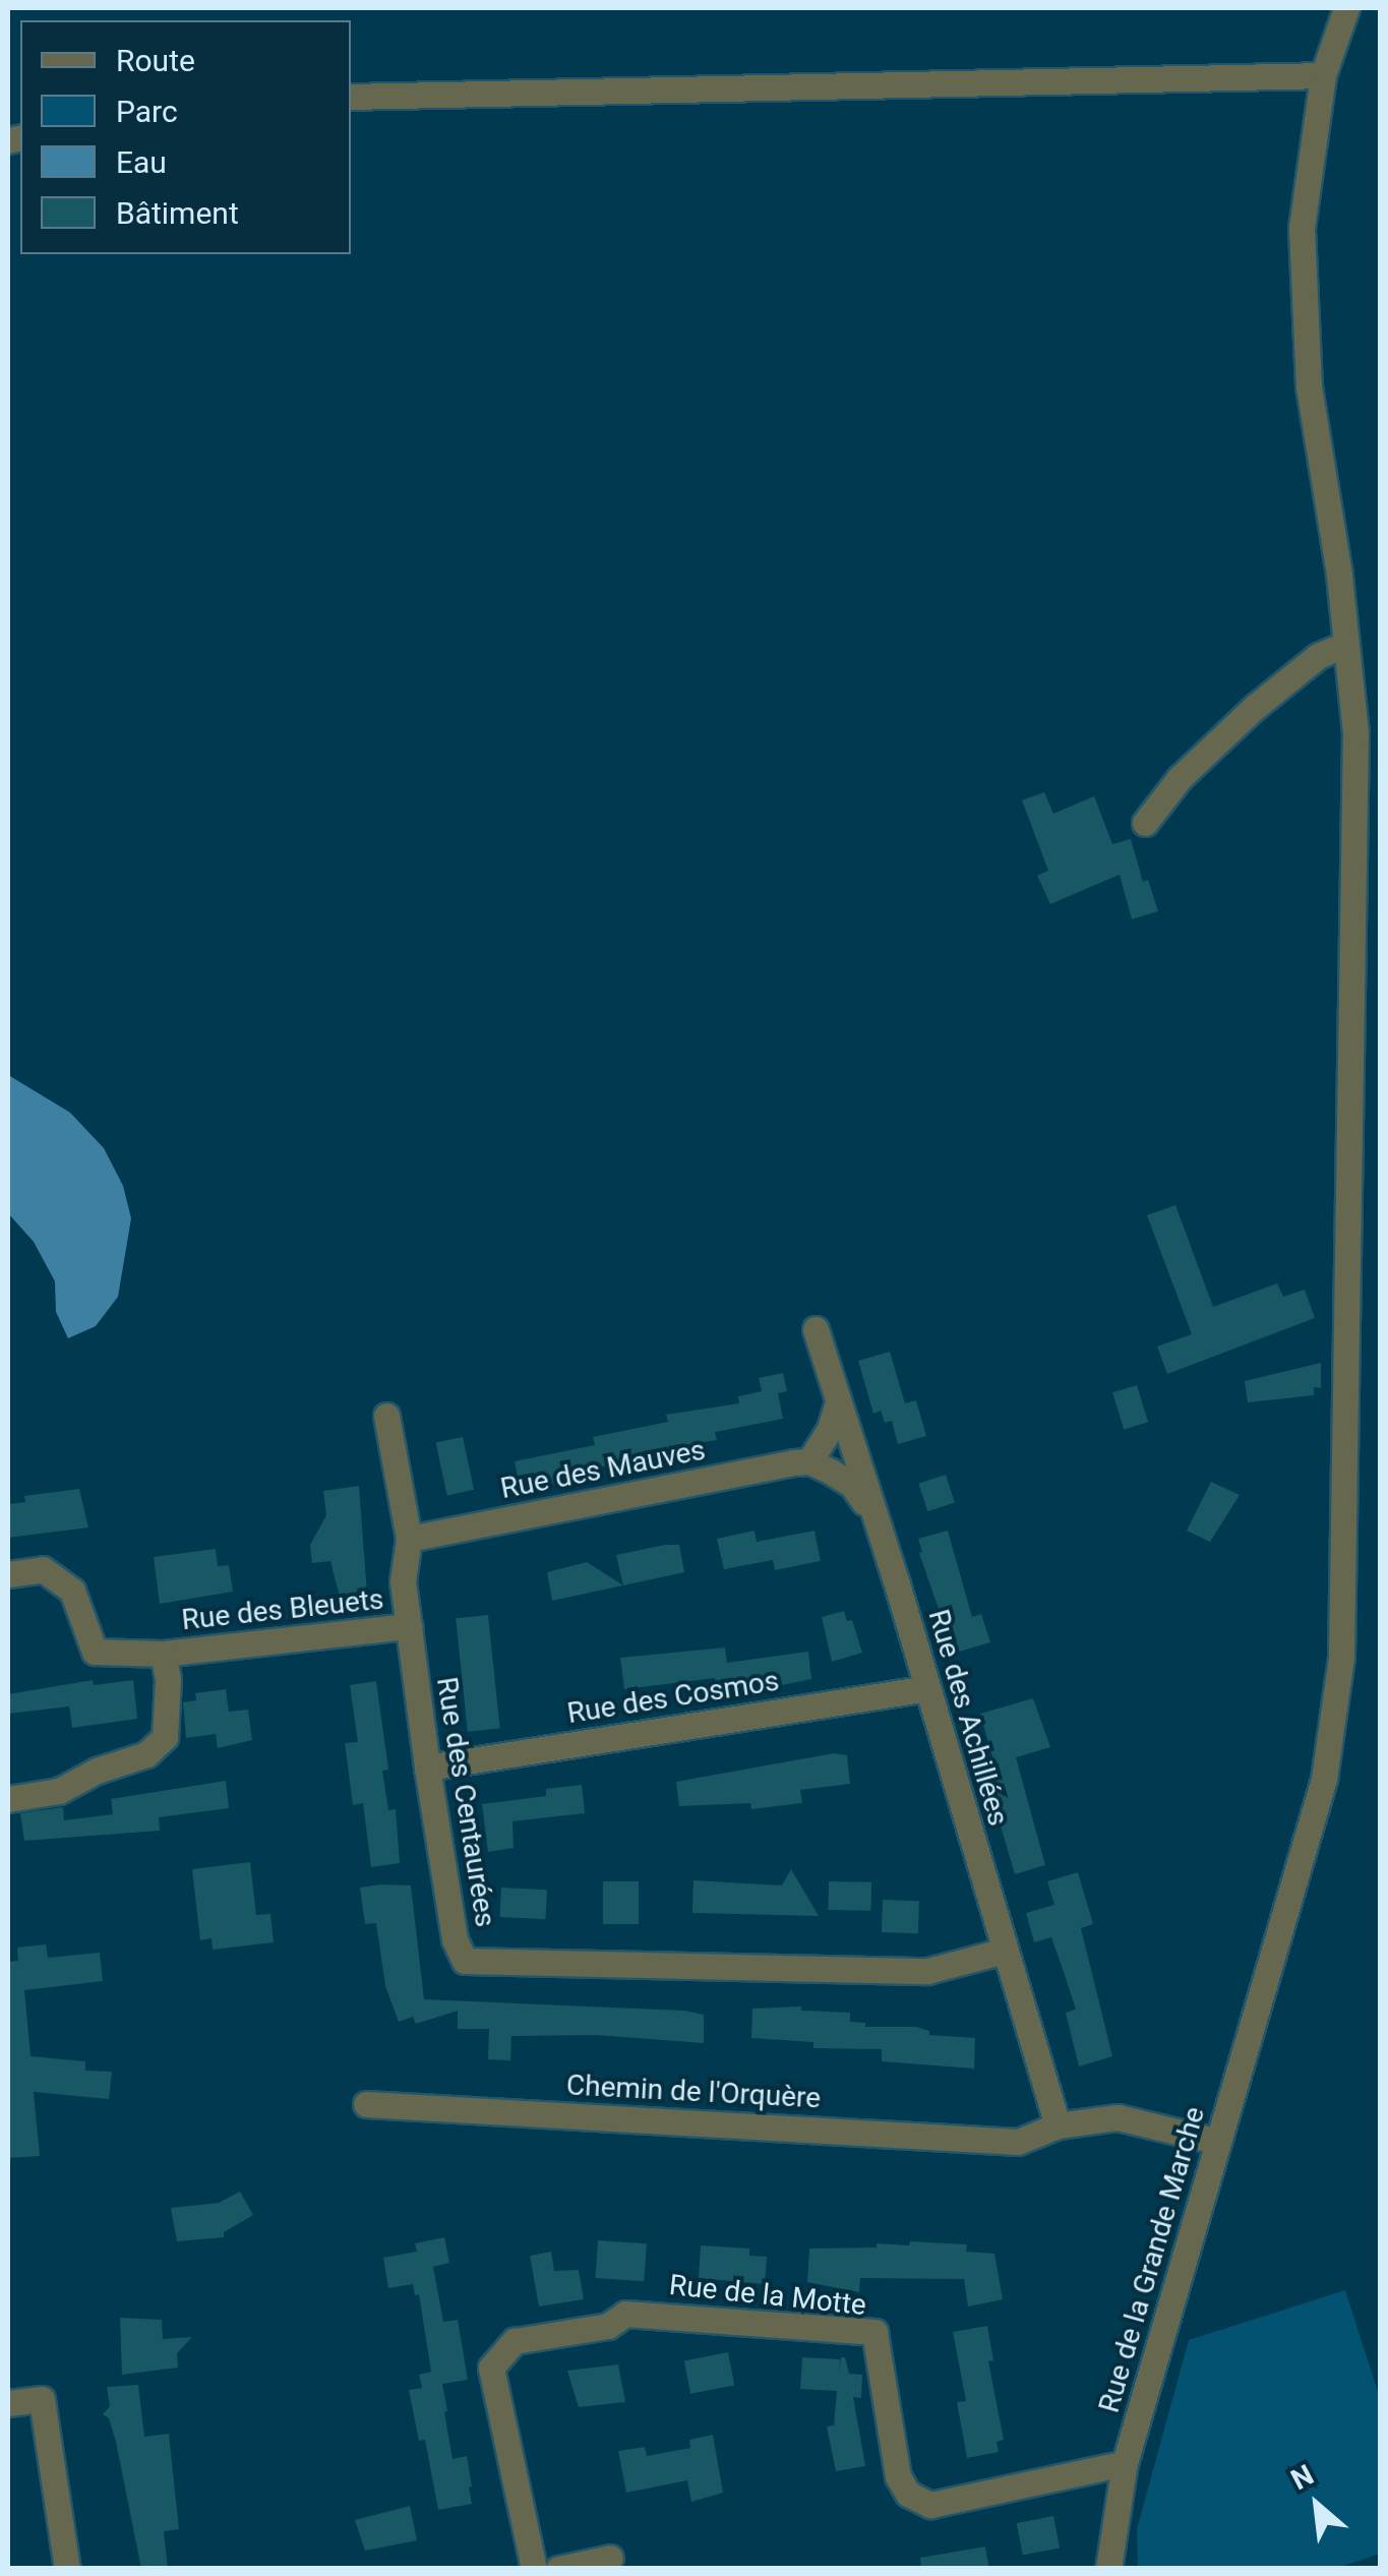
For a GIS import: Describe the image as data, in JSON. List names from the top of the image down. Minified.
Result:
{"streets":{"street":["Rue des Mauves","Rue des Bleuets","Rue des Cosmos","Rue des Achillées","Rue des Centaurées","Chemin de l'Orquère","Rue de la Grande Marche","Rue de la Motte"]},"crossings":[["Rue des Mauves","Rue des Centaurées"],["Rue des Bleuets","Rue des Centaurées"],["Rue des Cosmos","Rue des Achillées"],["Rue des Cosmos","Rue des Centaurées"],["Rue des Achillées","Rue des Centaurées"],["Rue des Achillées","Chemin de l'Orquère"],["Rue de la Grande Marche","Rue de la Motte"]],"legend":["Route","Parc","Eau","Bâtiment"],"north":"top left"}
